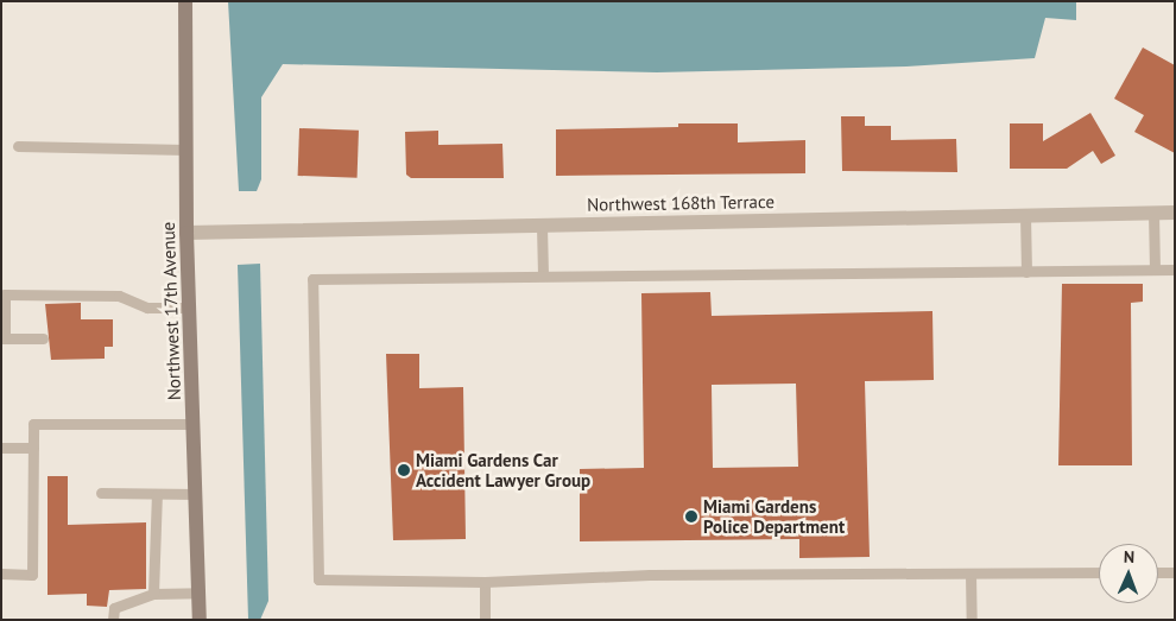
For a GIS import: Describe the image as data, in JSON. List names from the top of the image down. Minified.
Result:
{"streets":{"street":["Northwest 168th Terrace","Northwest 17th Avenue"]},"crossings":[["Northwest 168th Terrace","Northwest 17th Avenue"]],"places":["Miami Gardens Car Accident Lawyer Group","Miami Gardens Police Department"],"north":"top"}
